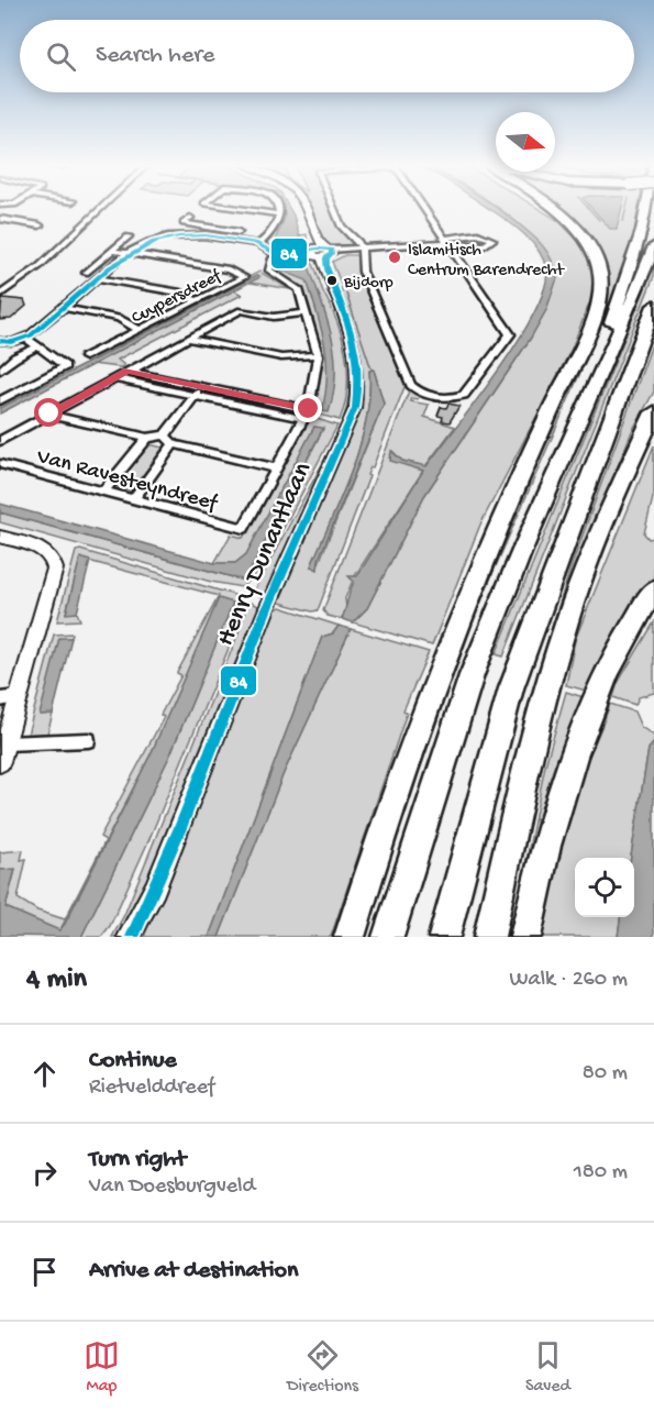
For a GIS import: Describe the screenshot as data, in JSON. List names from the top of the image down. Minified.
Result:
{"streets":{"main road":["Henry Dunantlaan"],"street":["Cuypersdreef","Van Ravesteyndreef"]},"places":["Islamitisch Centrum Barendrecht","Bijdorp"],"lines":["transit line 84"],"north":"right","page":{"search":"Search here","heading":["4 min","Walk · 260 m"],"list":[["Continue","Rietvelddreef","80 m"],["Turn right","Van Doesburgveld","180 m"],"Arrive at destination"],"nav":["Map","Directions","Saved"]}}
